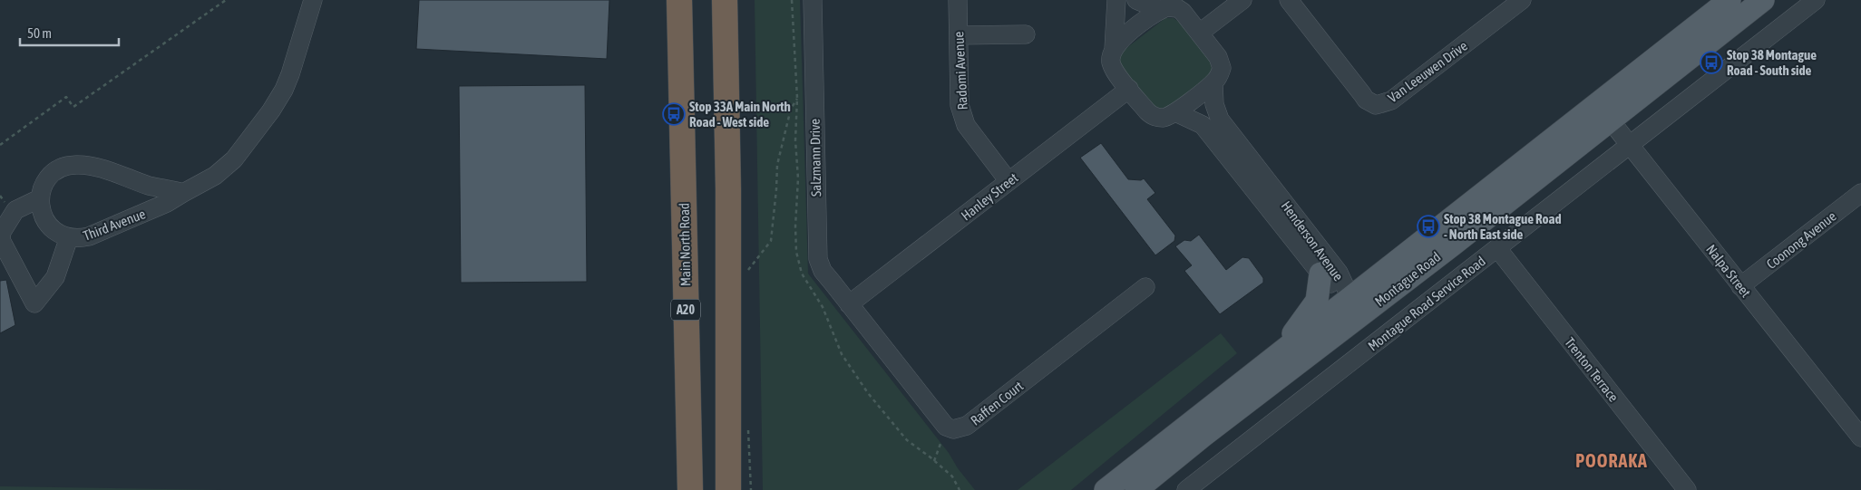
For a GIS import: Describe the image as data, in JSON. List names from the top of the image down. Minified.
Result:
{"streets":{"highway":["Main North Road","A20"],"main road":["Montague Road"],"street":["Radomi Avenue","Van Leeuwen Drive","Salzmann Drive","Hanley Street","Third Avenue","Coonong Avenue","Henderson Avenue","Nalpa Street","Montague Road Service Road","Trenton Terrace","Raffen Court"]},"crossings":[["Radomi Avenue","Hanley Street"],["Salzmann Drive","Hanley Street"],["Salzmann Drive","Raffen Court"],["Hanley Street","Henderson Avenue"],["Hanley Street","Raffen Court"],["Coonong Avenue","Nalpa Street"],["Henderson Avenue","Montague Road"],["Nalpa Street","Montague Road"],["Nalpa Street","Montague Road Service Road"],["Montague Road Service Road","Trenton Terrace"]],"districts":["POORAKA"],"places":{"bus stop":["Stop 38 Montague Road - South side","Stop 33A Main North Road - West side","Stop 38 Montague Road - North East side"]},"scale_bar":"50 m"}
